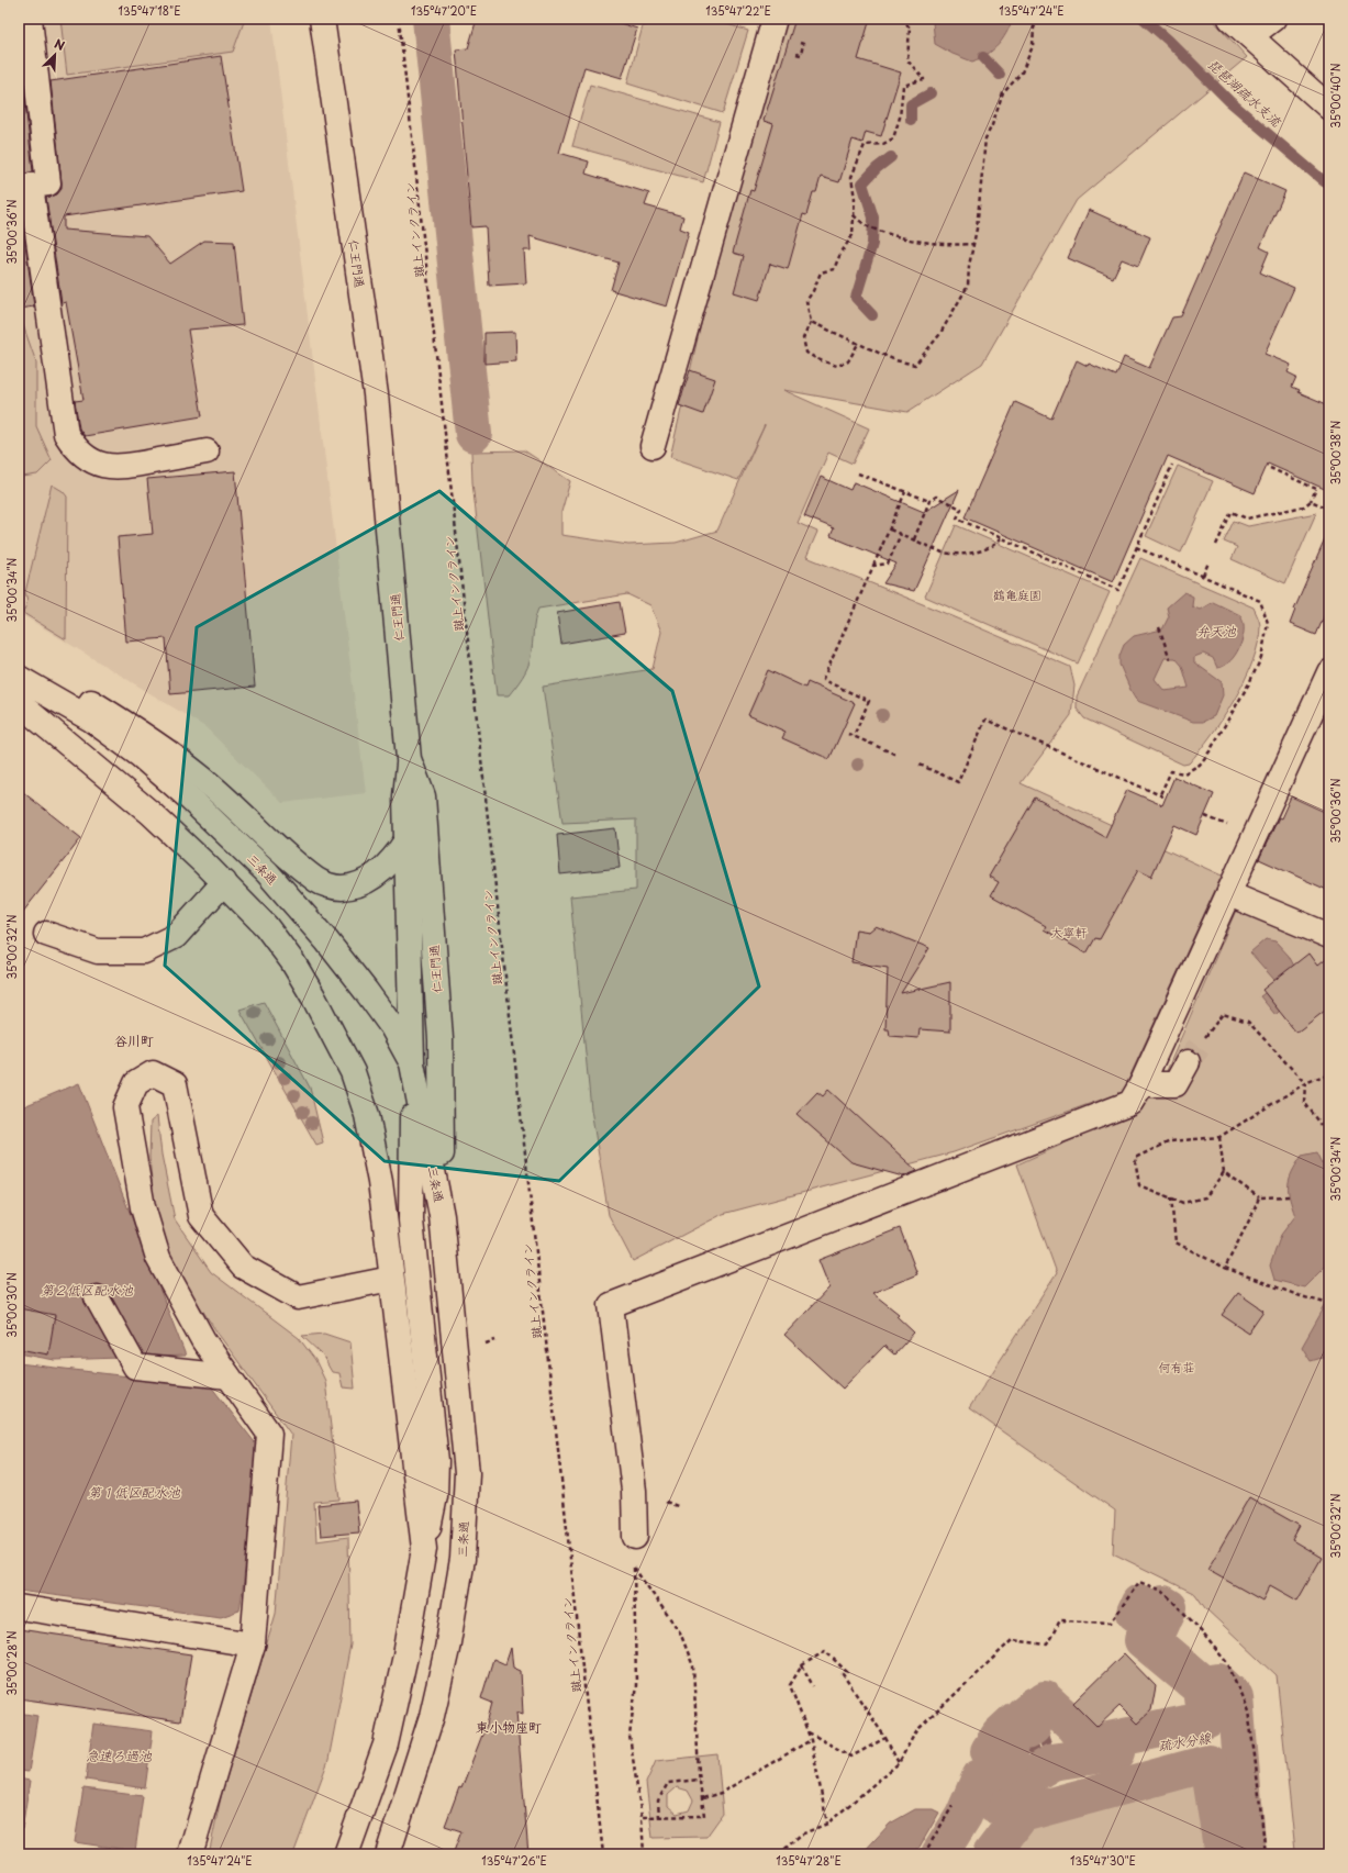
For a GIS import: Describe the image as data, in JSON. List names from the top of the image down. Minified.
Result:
{"streets":{"main road":["仁王門通","三条通"],"path":["蹴上インクライン"]},"crossings":[["仁王門通","三条通"]],"districts":["谷川町","東小物座町"],"water":["琵琶湖疏水支流","弁天池","第２低区配水池","第１低区配水池","疏水分線","急速ろ過池"],"parks":["鶴亀庭園","大寧軒","何有荘"],"north":"top right","coordinates":["135°47'18\"E","135°47'20\"E","135°47'22\"E","135°47'24\"E","35°00'40\"N","35°00'36\"N","35°00'38\"N","35°00'34\"N","35°00'32\"N","35°00'30\"N","35°00'28\"N","135°47'26\"E","135°47'28\"E","135°47'30\"E"]}
